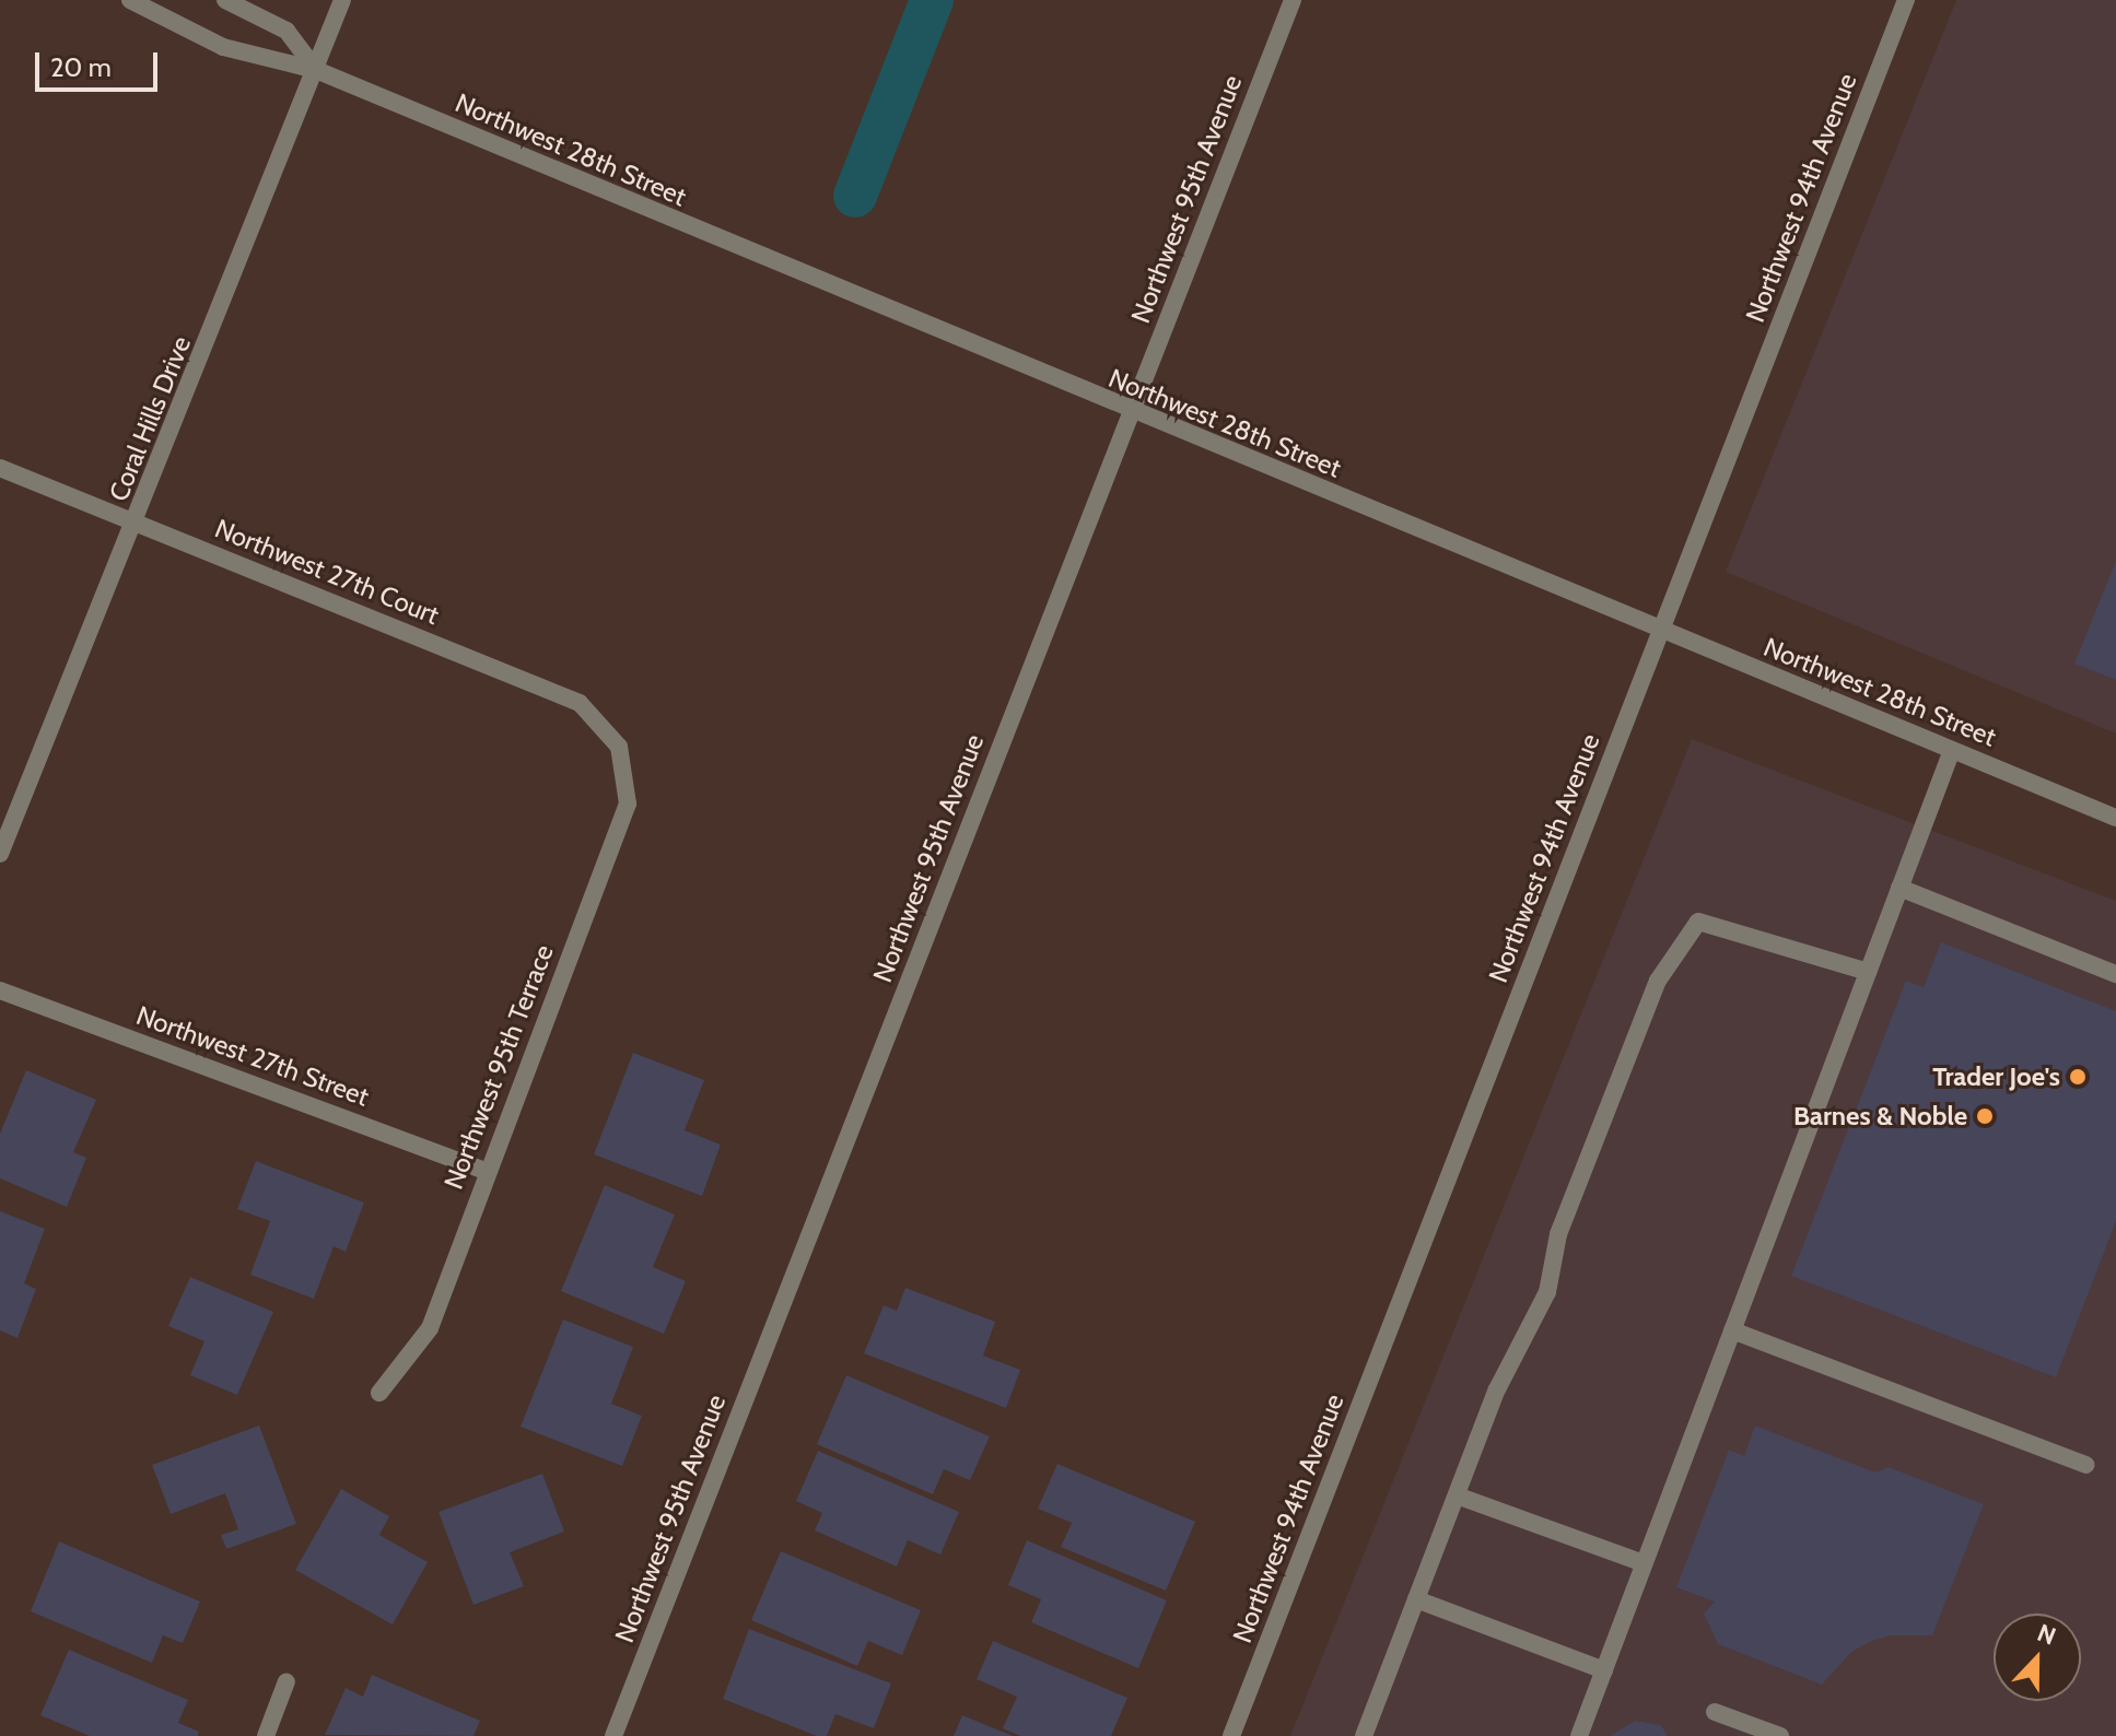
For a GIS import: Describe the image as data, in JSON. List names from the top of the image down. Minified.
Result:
{"streets":{"street":["Northwest 28th Street","Northwest 94th Avenue","Northwest 95th Avenue","Coral Hills Drive","Northwest 27th Court","Northwest 27th Street","Northwest 95th Terrace"]},"crossings":[["Northwest 28th Street","Northwest 94th Avenue"],["Northwest 28th Street","Northwest 95th Avenue"],["Northwest 28th Street","Coral Hills Drive"],["Coral Hills Drive","Northwest 27th Court"],["Northwest 27th Court","Northwest 95th Terrace"],["Northwest 27th Street","Northwest 95th Terrace"]],"places":["Trader Joe's","Barnes & Noble"],"scale_bar":"20 m","north":"top"}
